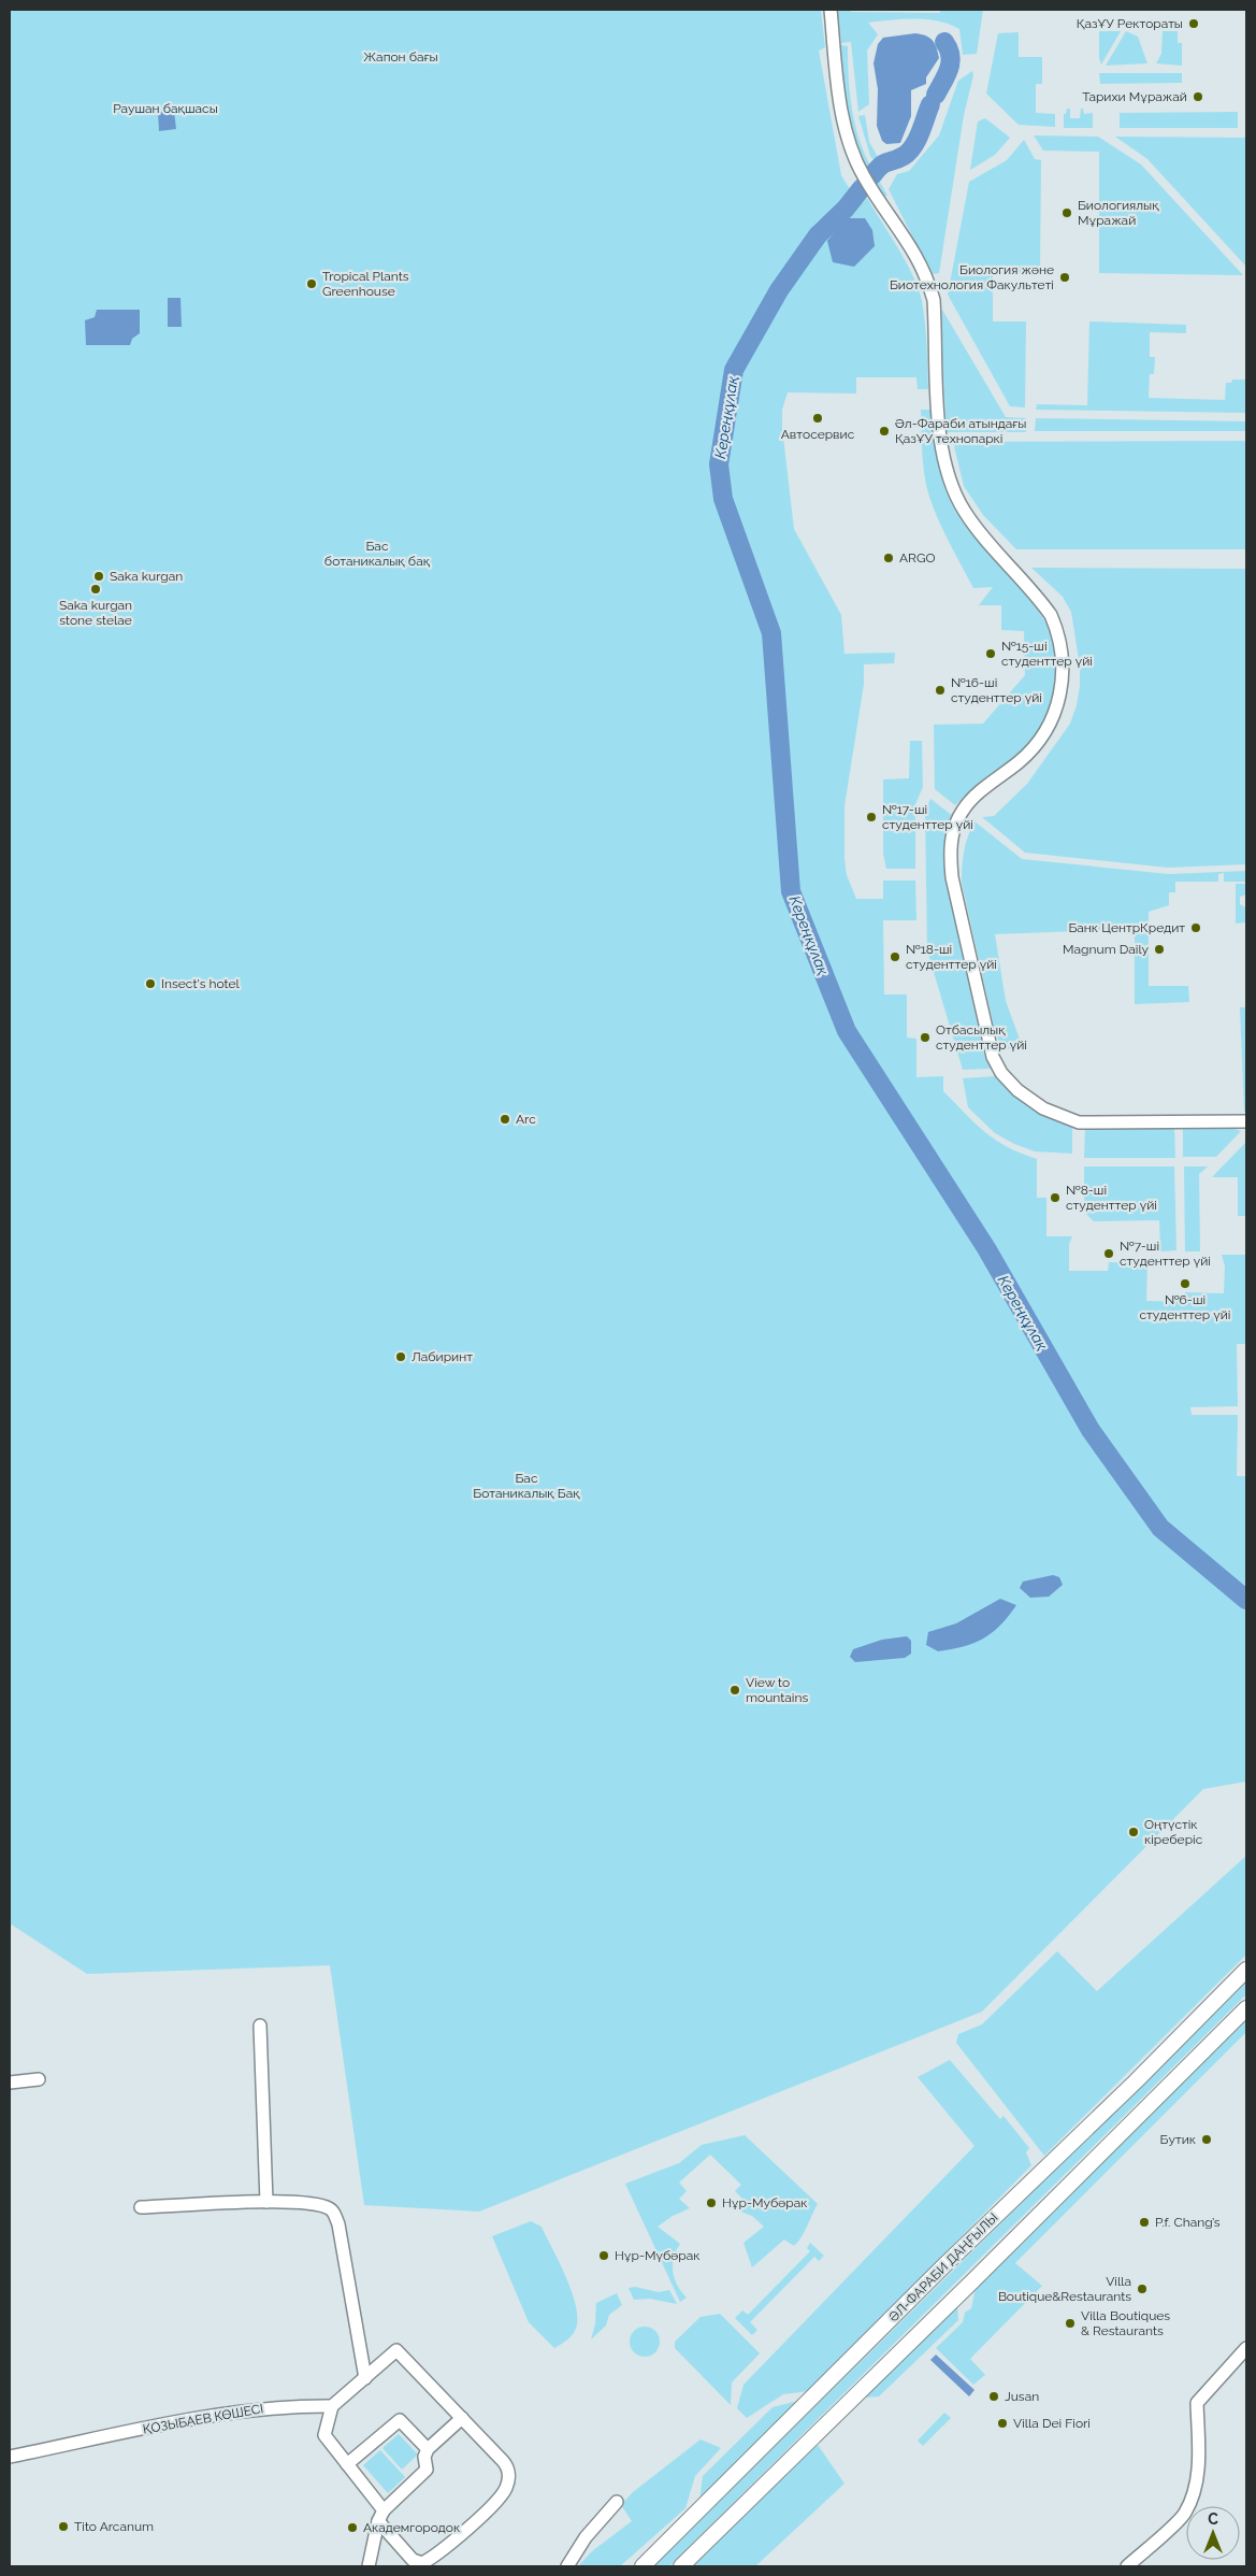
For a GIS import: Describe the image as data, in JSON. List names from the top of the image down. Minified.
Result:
{"streets":{"main road":["ӘЛ-ФАРАБИ ДАҢҒЫЛЫ"],"street":["ҚОЗЫБАЕВ КӨШЕСІ"]},"water":["Кереңқұлақ"],"parks":["Жапон бағы","Раушан бақшасы","Бас ботаникалық бақ","Бас Ботаникалық Бақ"],"places":["ҚазҰУ Ректораты","Тарихи Мұражай","Биологиялық Мұражай","Биология және Биотехнология Факультеті","Tropical Plants Greenhouse","Автосервис","Әл-Фараби атындағы ҚазҰУ технопаркі","ARGO","Saka kurgan","Saka kurgan stone stelae","№15-ші студенттер үйі","№16-ші студенттер үйі","№17-ші студенттер үйі","Банк ЦентрКредит","Magnum Daily","№18-ші студенттер үйі","Insect's hotel","Отбасылық студенттер үйі","Arc","№8-ші студенттер үйі","№7-ші студенттер үйі","№6-ші студенттер үйі","Лабиринт","View to mountains","Оңтүстік кіреберіс","Бутик","Нұр-Мубәрак","P.f. Chang’s","Нұр-Мүбәрак","Villa Boutique&Restaurants","Villa Boutiques & Restaurants","Jusan","Villa Dei Fiori","Tito Arcanum","Академгородок"],"north":"top"}
